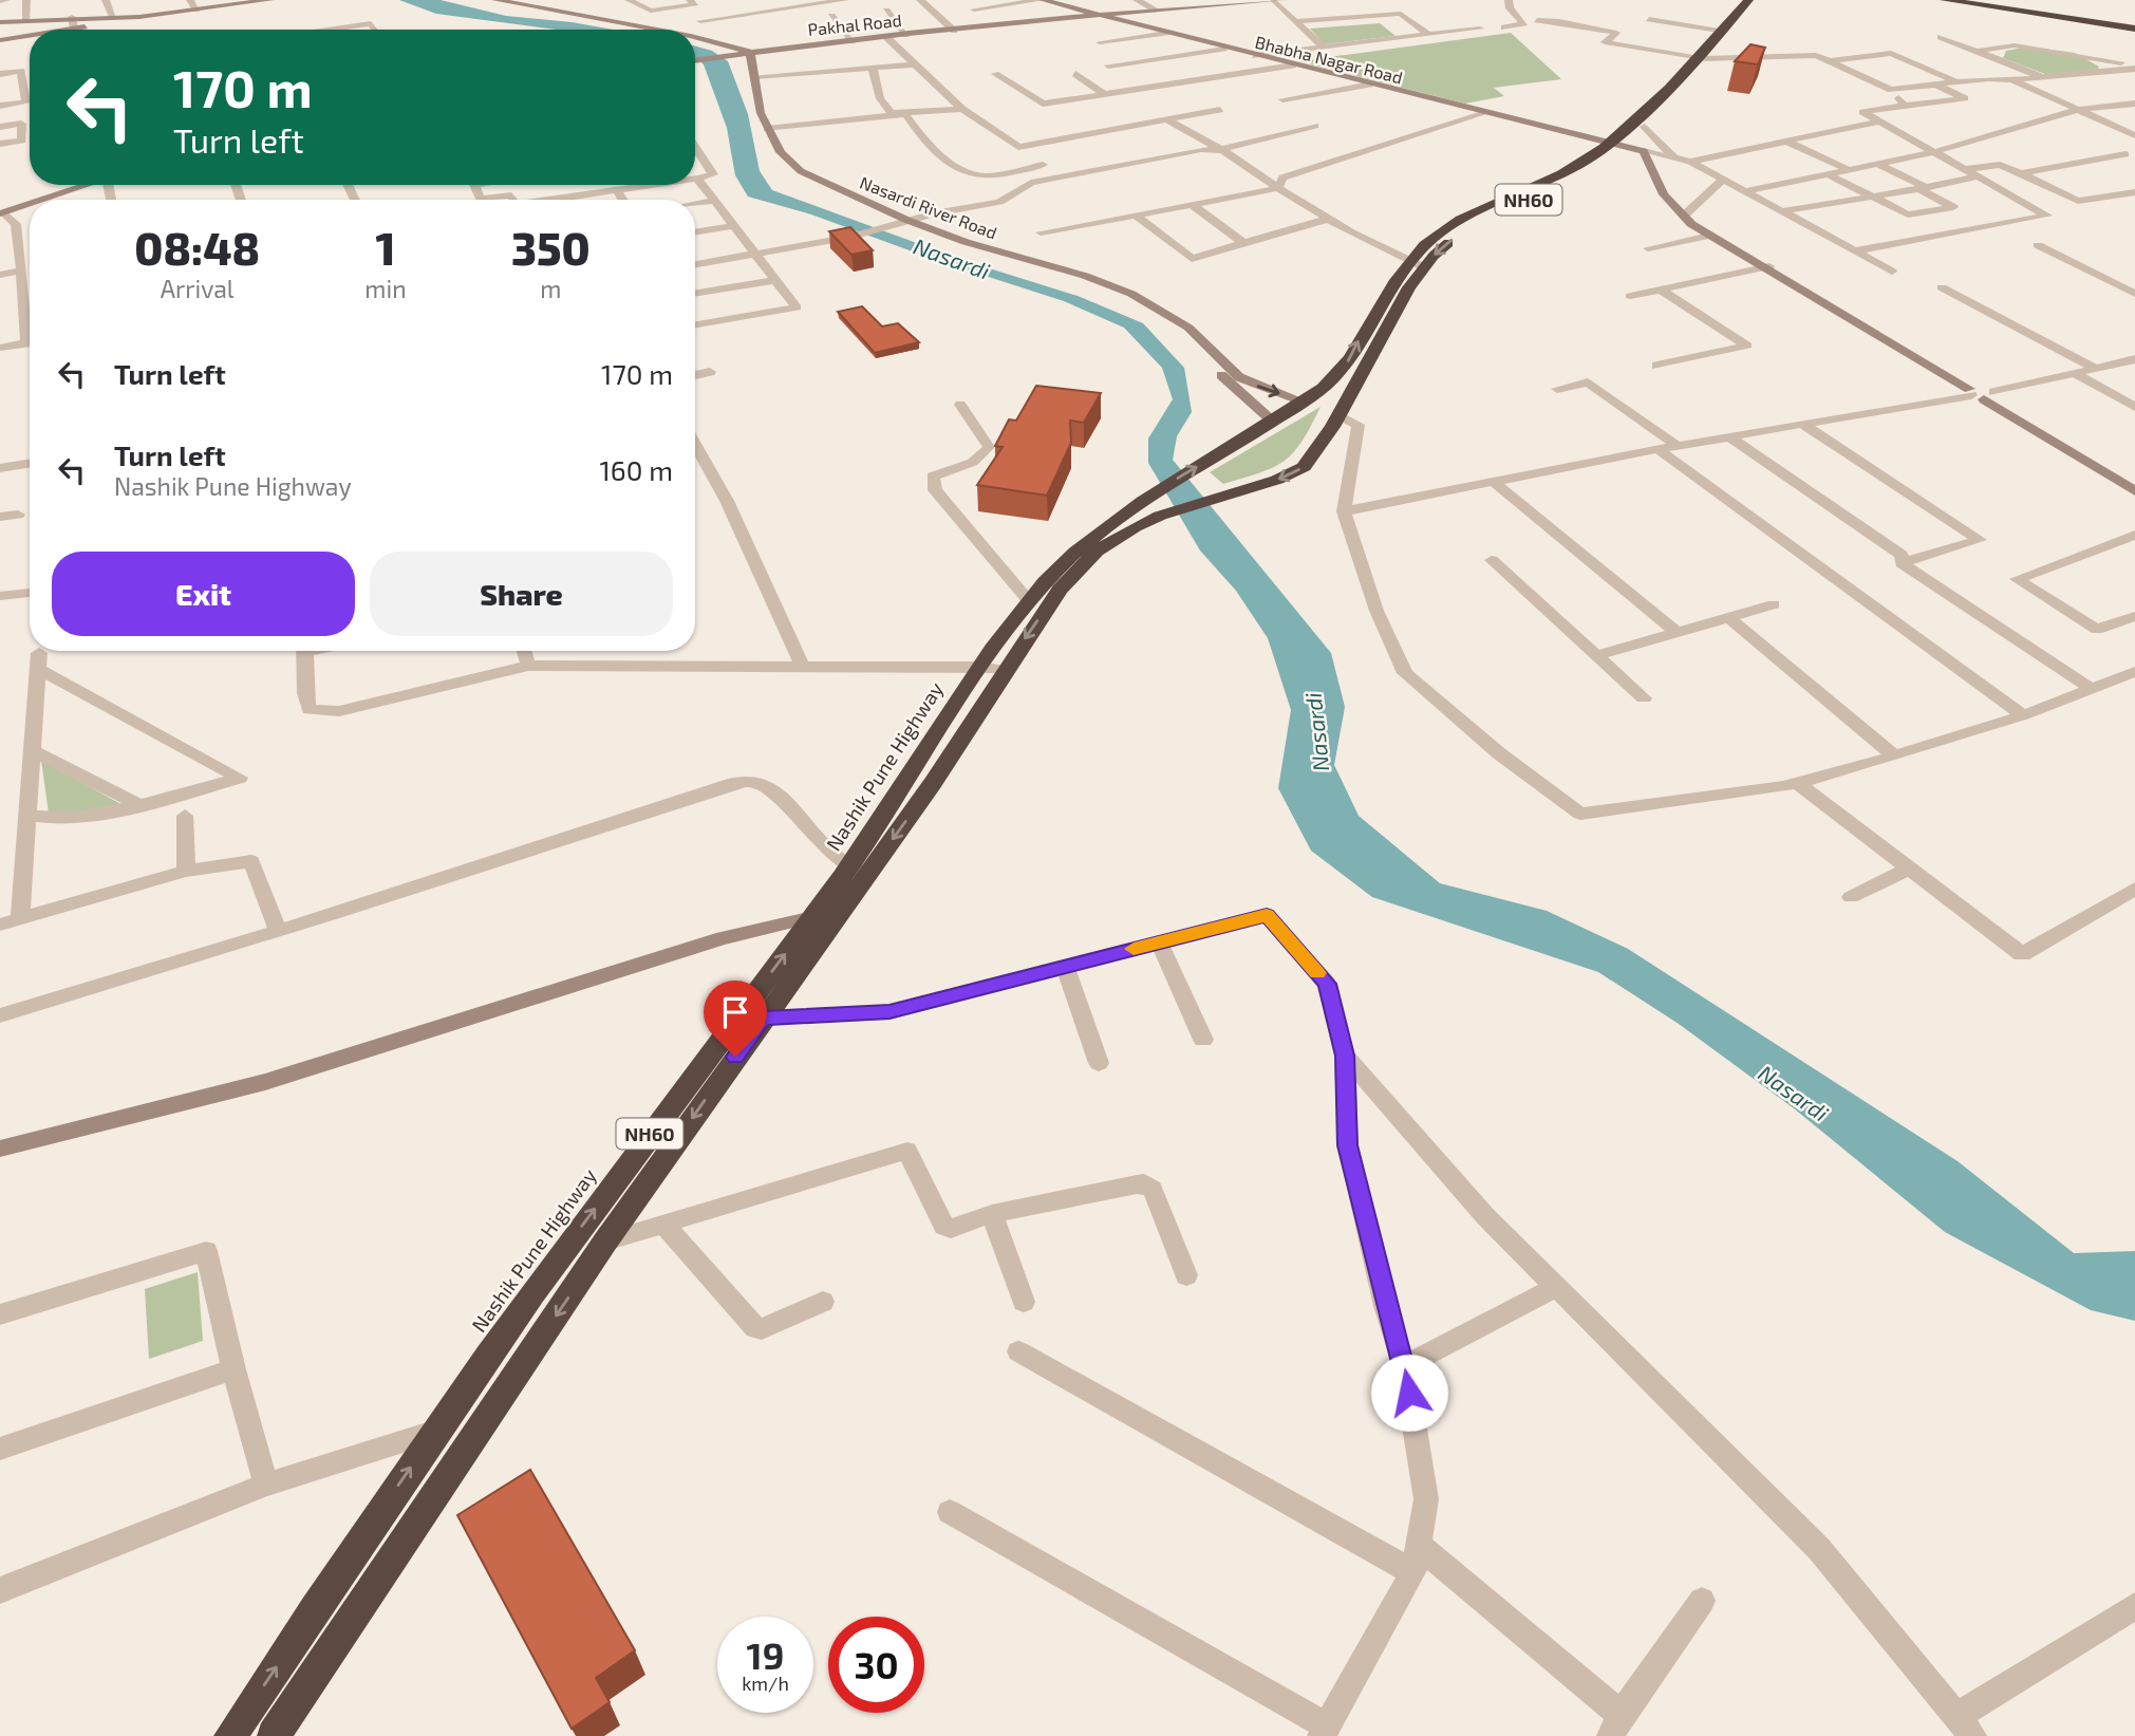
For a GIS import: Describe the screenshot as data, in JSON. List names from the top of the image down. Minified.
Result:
{"streets":{"highway":["NH60","Nashik Pune Highway"],"street":["Pakhal Road","Bhabha Nagar Road","Nasardi River Road"]},"crossings":[["Pakhal Road","Bhabha Nagar Road"],["Pakhal Road","Nasardi River Road"],["Bhabha Nagar Road","NH60"],["Bhabha Nagar Road","Nashik Pune Highway"],["NH60","Nashik Pune Highway"],["Nasardi River Road","Nashik Pune Highway"]],"water":["Nasardi"],"page":{"turn":["170 m","Turn left"],"eta":["08:48","Arrival","1","min","350","m"],"list":[{"name":"Turn left","value":"170 m"},{"name":"Turn left","note":"Nashik Pune Highway","value":"160 m"}],"buttons":["Exit","Share"],"speed":"19 km/h","limit":"30"}}
